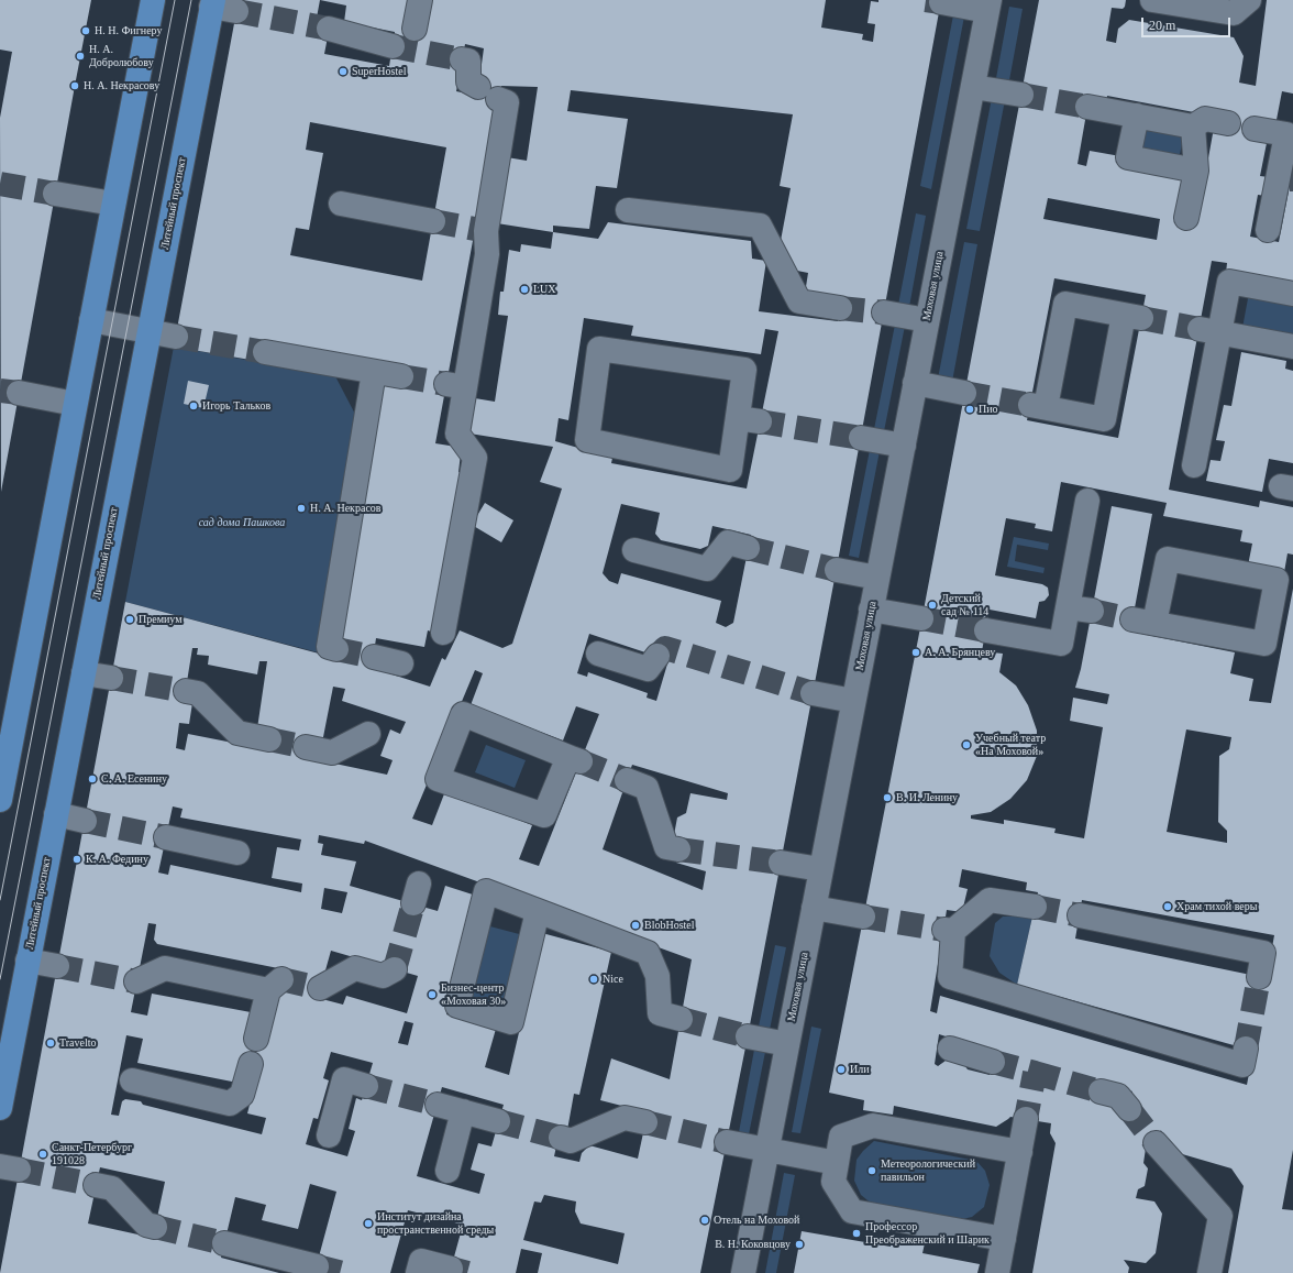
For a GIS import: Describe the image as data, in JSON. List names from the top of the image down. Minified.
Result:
{"streets":{"main road":["Литейный проспект"],"street":["Моховая улица"]},"parks":["сад дома Пашкова"],"places":["Н. Н. Фигнеру","Н. А. Добролюбову","SuperHostel","Н. А. Некрасову","LUX","Игорь Тальков","Пио","Н. А. Некрасов","Детский сад № 114","Премиум","А. А. Брянцеву","Учебный театр «На Моховой»","С. А. Есенину","В. И. Ленину","К. А. Федину","Храм тихой веры","BlobHostel","Nice","Бизнес-центр «Моховая 30»","Travelto","Или","Санкт-Петербург 191028","Метеорологический павильон","Отель на Моховой","Институт дизайна пространственной среды","Профессор Преображенский и Шарик","В. Н. Коковцову"],"scale_bar":"20 m"}
